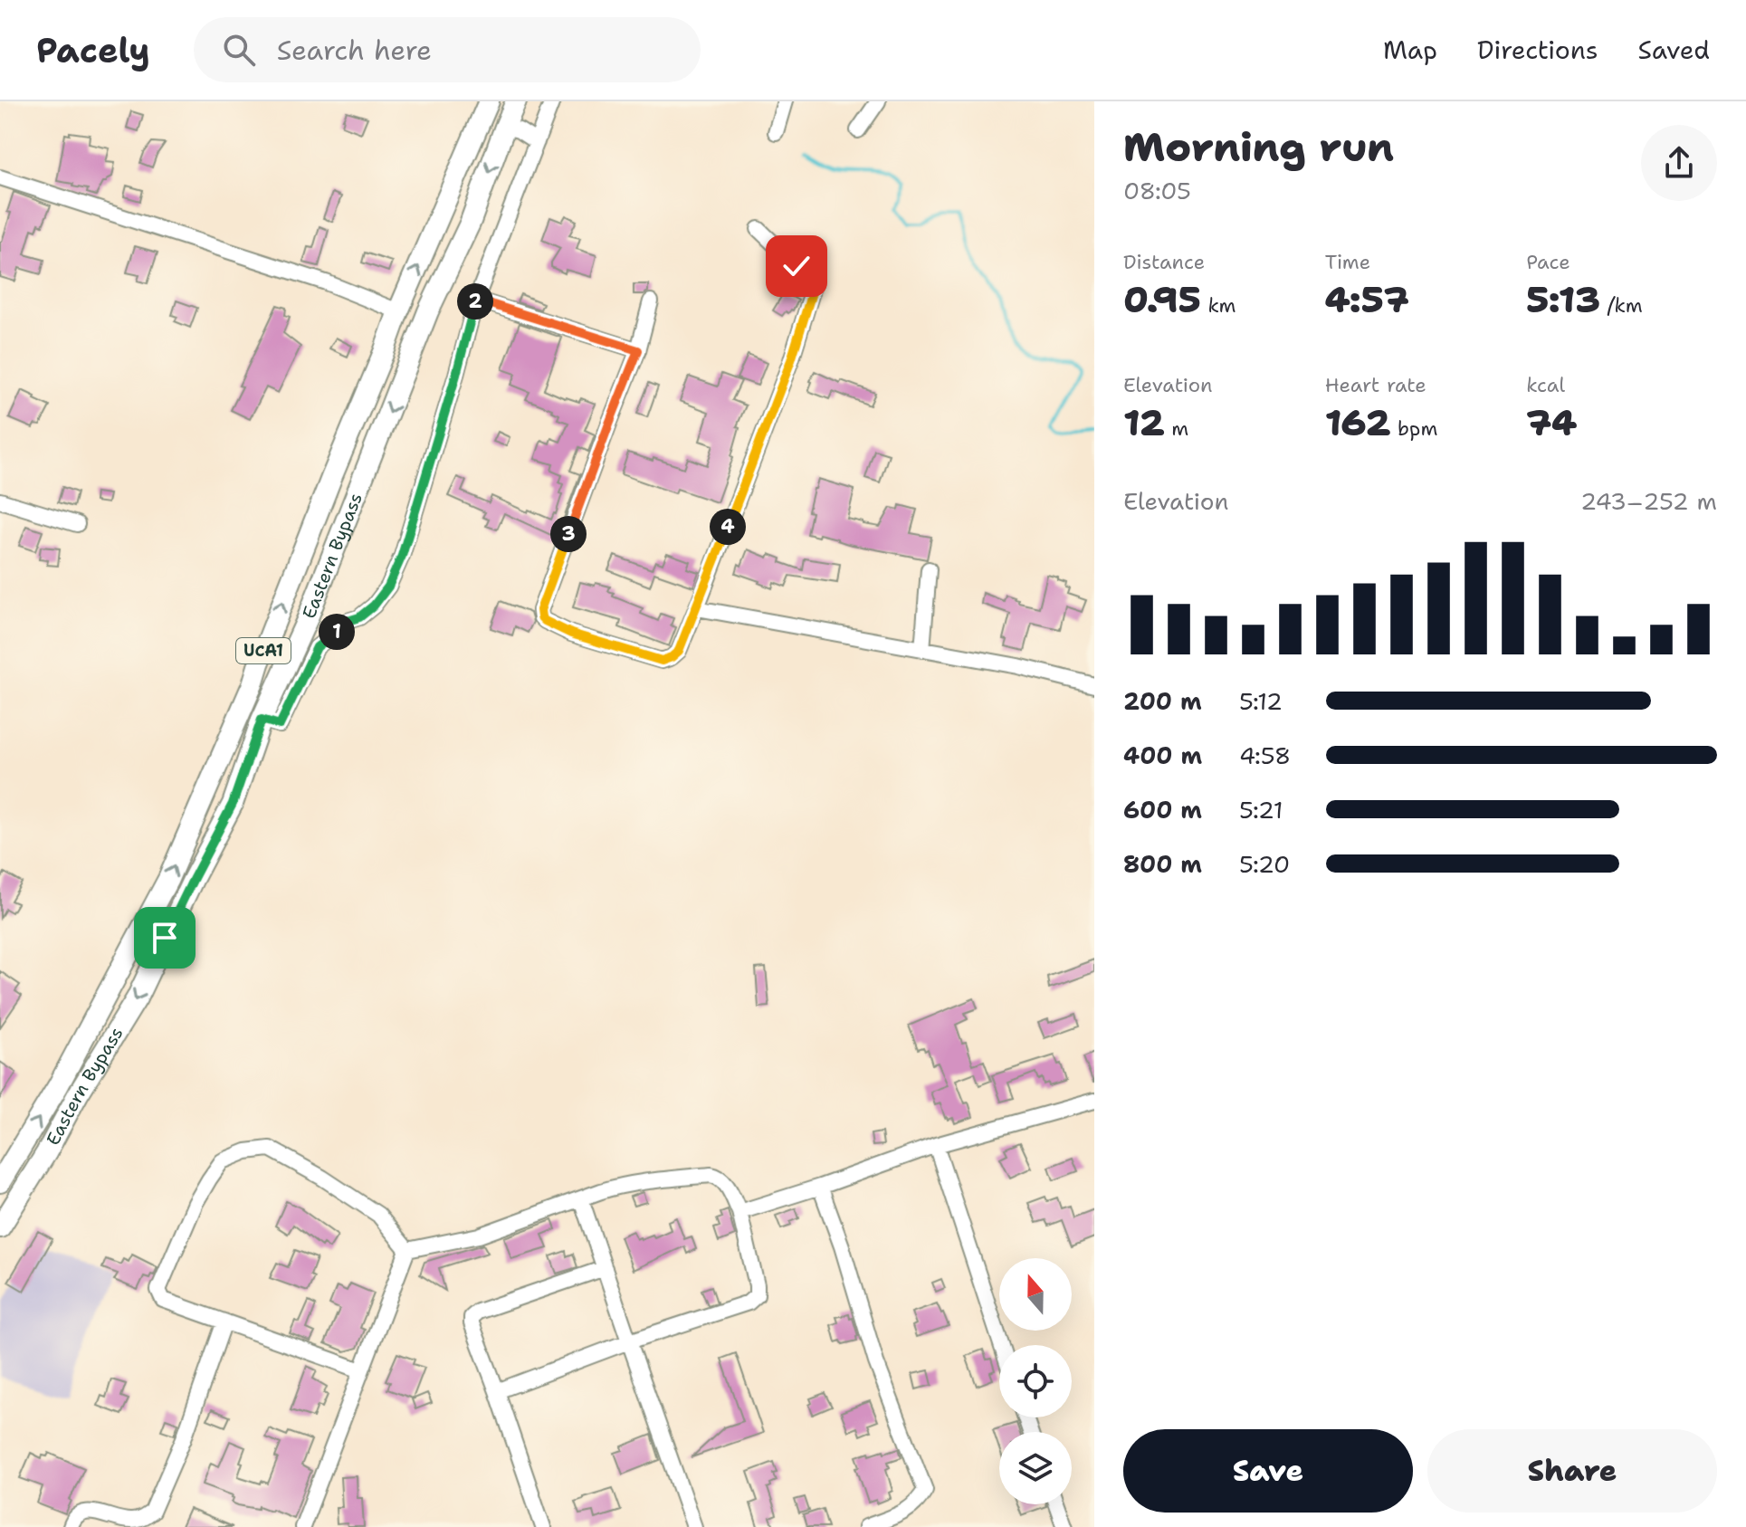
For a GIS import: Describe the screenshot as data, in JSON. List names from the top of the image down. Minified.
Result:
{"streets":{"main road":["Eastern Bypass","UCA1"]},"north":"top","page":{"header":"Pacely","search":"Search here","nav":["Map","Directions","Saved"],"heading":["Morning run","08:05"],"stats":[["Distance","0.95 km"],["Time","4:57"],["Pace","5:13 /km"],["Elevation","12 m"],["Heart rate","162 bpm"],["kcal","74"]],"pins":["2","4","3","1"],"chart":["Elevation","243–252 m"],"list":[{"name":"200 m","note":"5:12"},{"name":"400 m","note":"4:58"},{"name":"600 m","note":"5:21"},{"name":"800 m","note":"5:20"}],"buttons":["Save","Share"]}}
